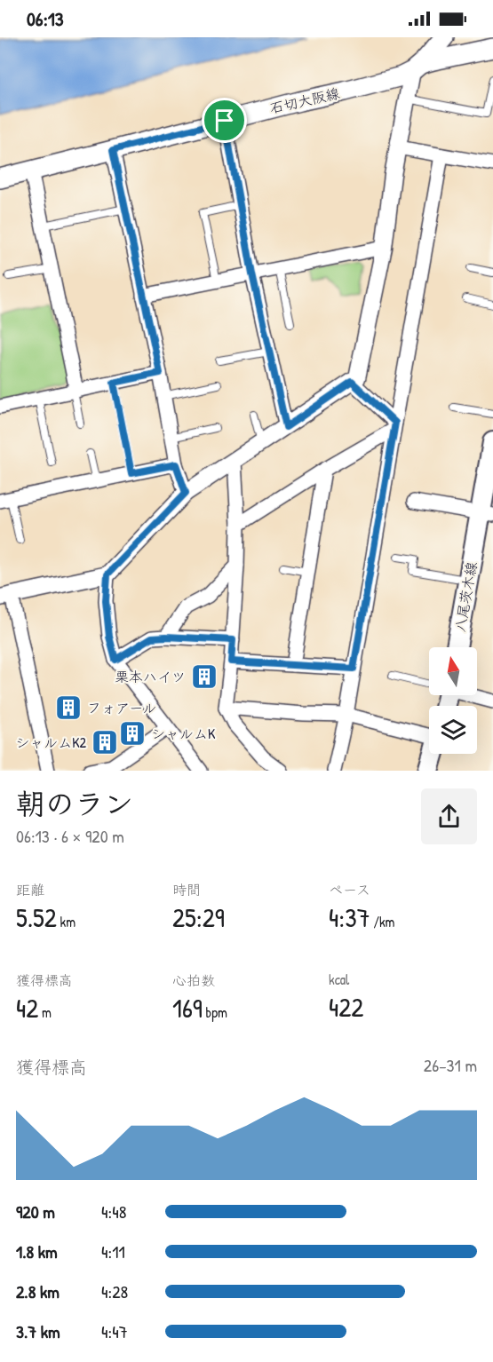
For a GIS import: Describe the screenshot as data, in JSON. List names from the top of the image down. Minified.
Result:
{"streets":{"main road":["石切大阪線","八尾茨木線"]},"places":{"building":["栗本ハイツ","フォアール","シャルムK","シャルムK2"]},"north":"top","page":{"status":"06:13","heading":["朝のラン","06:13 · 6 × 920 m"],"stats":[["距離","5.52 km"],["時間","25:29"],["ペース","4:37 /km"],["獲得標高","42 m"],["心拍数","169 bpm"],["kcal","422"]],"chart":["獲得標高","26–31 m"],"list":[{"name":"920 m","note":"4:48"},{"name":"1.8 km","note":"4:11"},{"name":"2.8 km","note":"4:28"},{"name":"3.7 km","note":"4:47"}]}}
